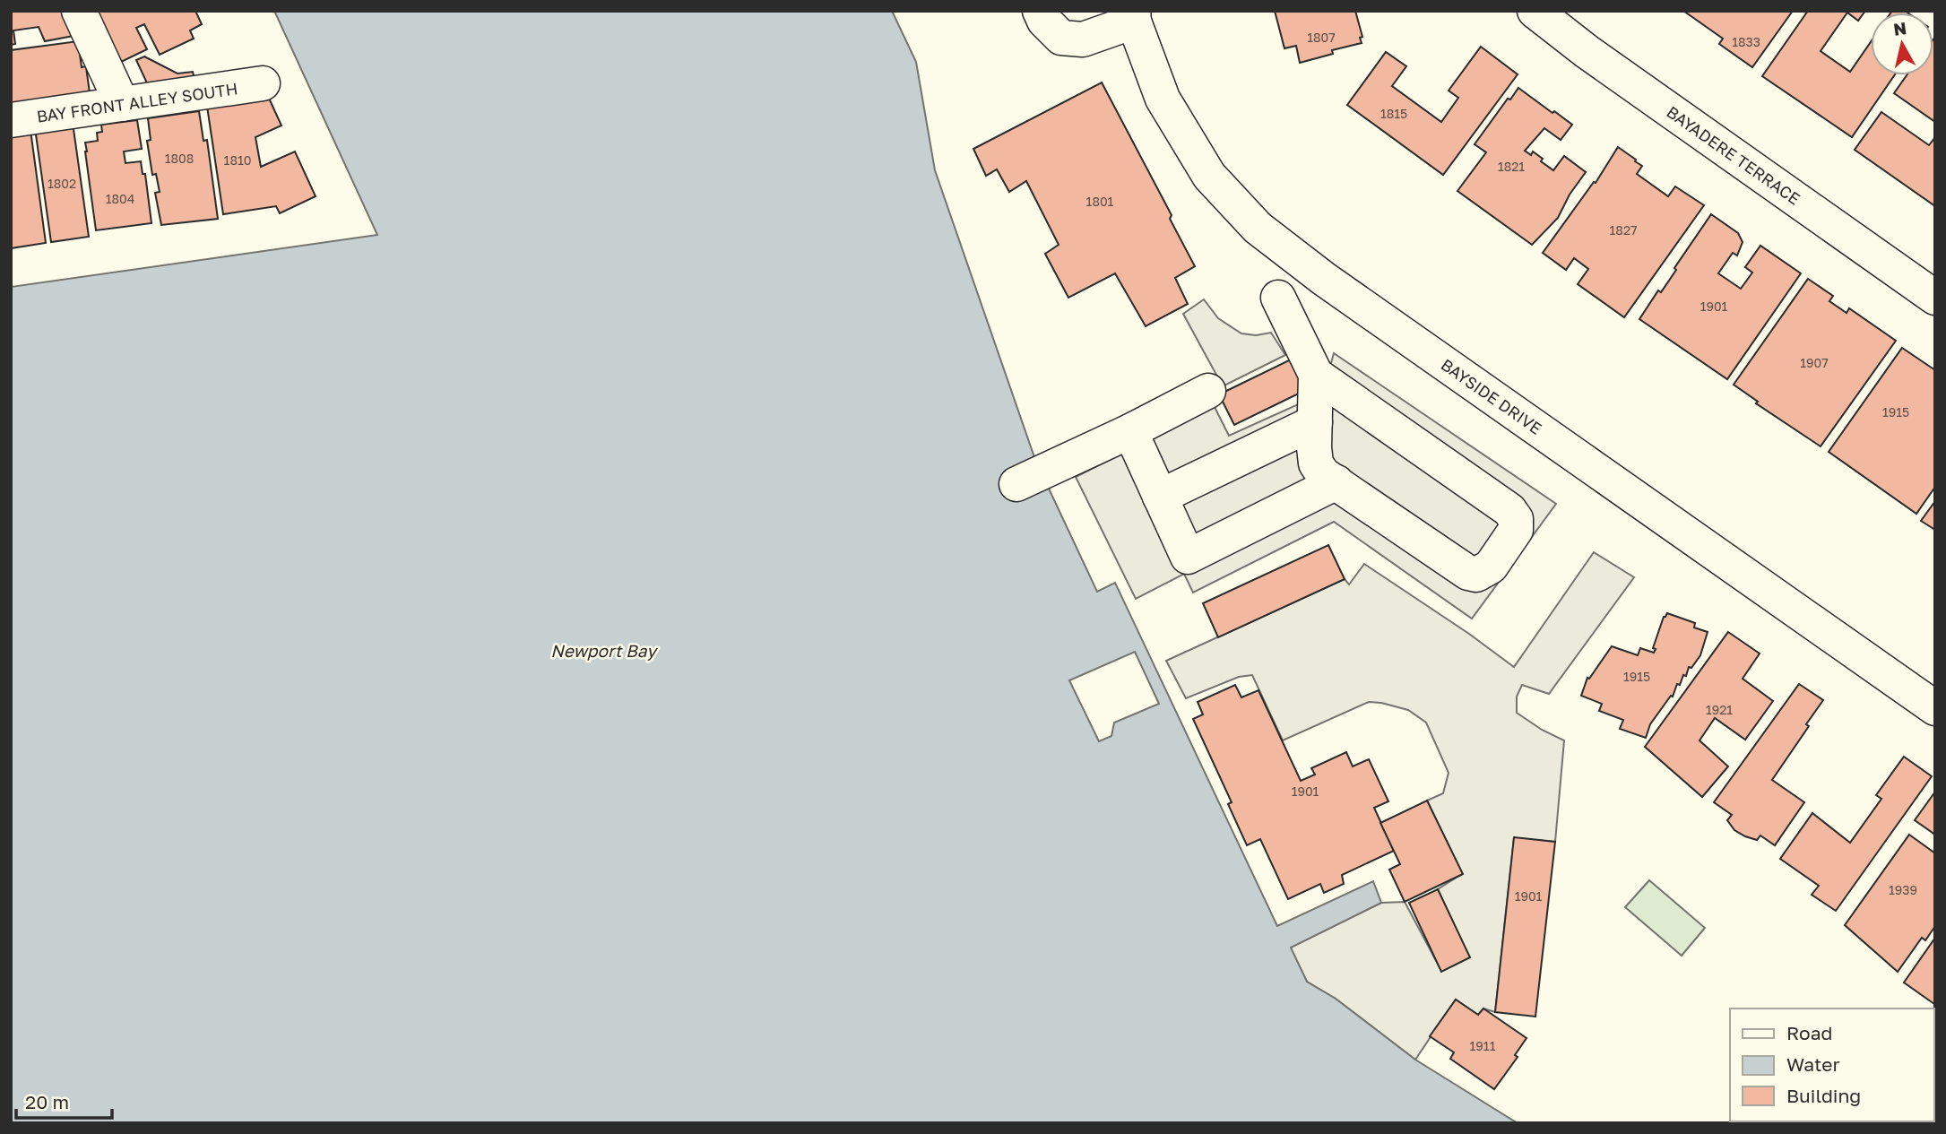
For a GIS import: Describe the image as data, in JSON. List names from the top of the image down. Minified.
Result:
{"streets":{"main road":["BAY FRONT ALLEY SOUTH","BAYADERE TERRACE","BAYSIDE DRIVE"]},"water":["Newport Bay"],"house_numbers":["1807","1833","1815","1808","1810","1821","1802","1804","1801","1827","1901","1907","1915","1915","1921","1901","1939","1901","1911"],"legend":["Road","Water","Building"],"scale_bar":"20 m","north":"top"}
